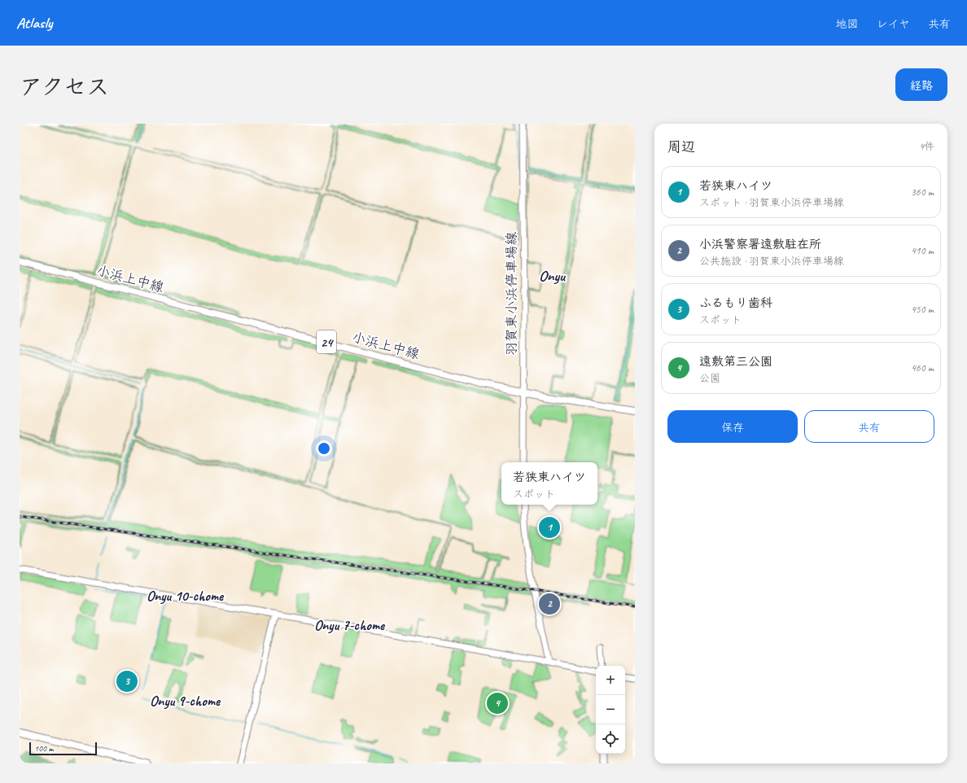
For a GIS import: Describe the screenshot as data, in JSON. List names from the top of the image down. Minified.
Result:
{"streets":{"main road":["小浜上中線","24"],"street":["羽賀東小浜停車場線"]},"crossings":[["小浜上中線","羽賀東小浜停車場線"]],"districts":["Onyu","Onyu 10-chome","Onyu 7-chome","Onyu 9-chome"],"scale_bar":"100 m","page":{"header":"Atlasly","nav":["地図","レイヤ","共有"],"title":"アクセス","buttons":["経路",["保存","共有"]],"heading":["周辺","4件"],"list":[{"mark":"1","name":"若狭東ハイツ","note":"スポット · 羽賀東小浜停車場線","value":"360 m"},{"mark":"2","name":"小浜警察署遠敷駐在所","note":"公共施設 · 羽賀東小浜停車場線","value":"410 m"},{"mark":"3","name":"ふるもり歯科","note":"スポット","value":"450 m"},{"mark":"4","name":"遠敷第三公園","note":"公園","value":"460 m"}],"popup":["若狭東ハイツ","スポット"],"pins":["1","2","3","4"],"map_buttons":["+","−"],"scale":"100 m"}}
